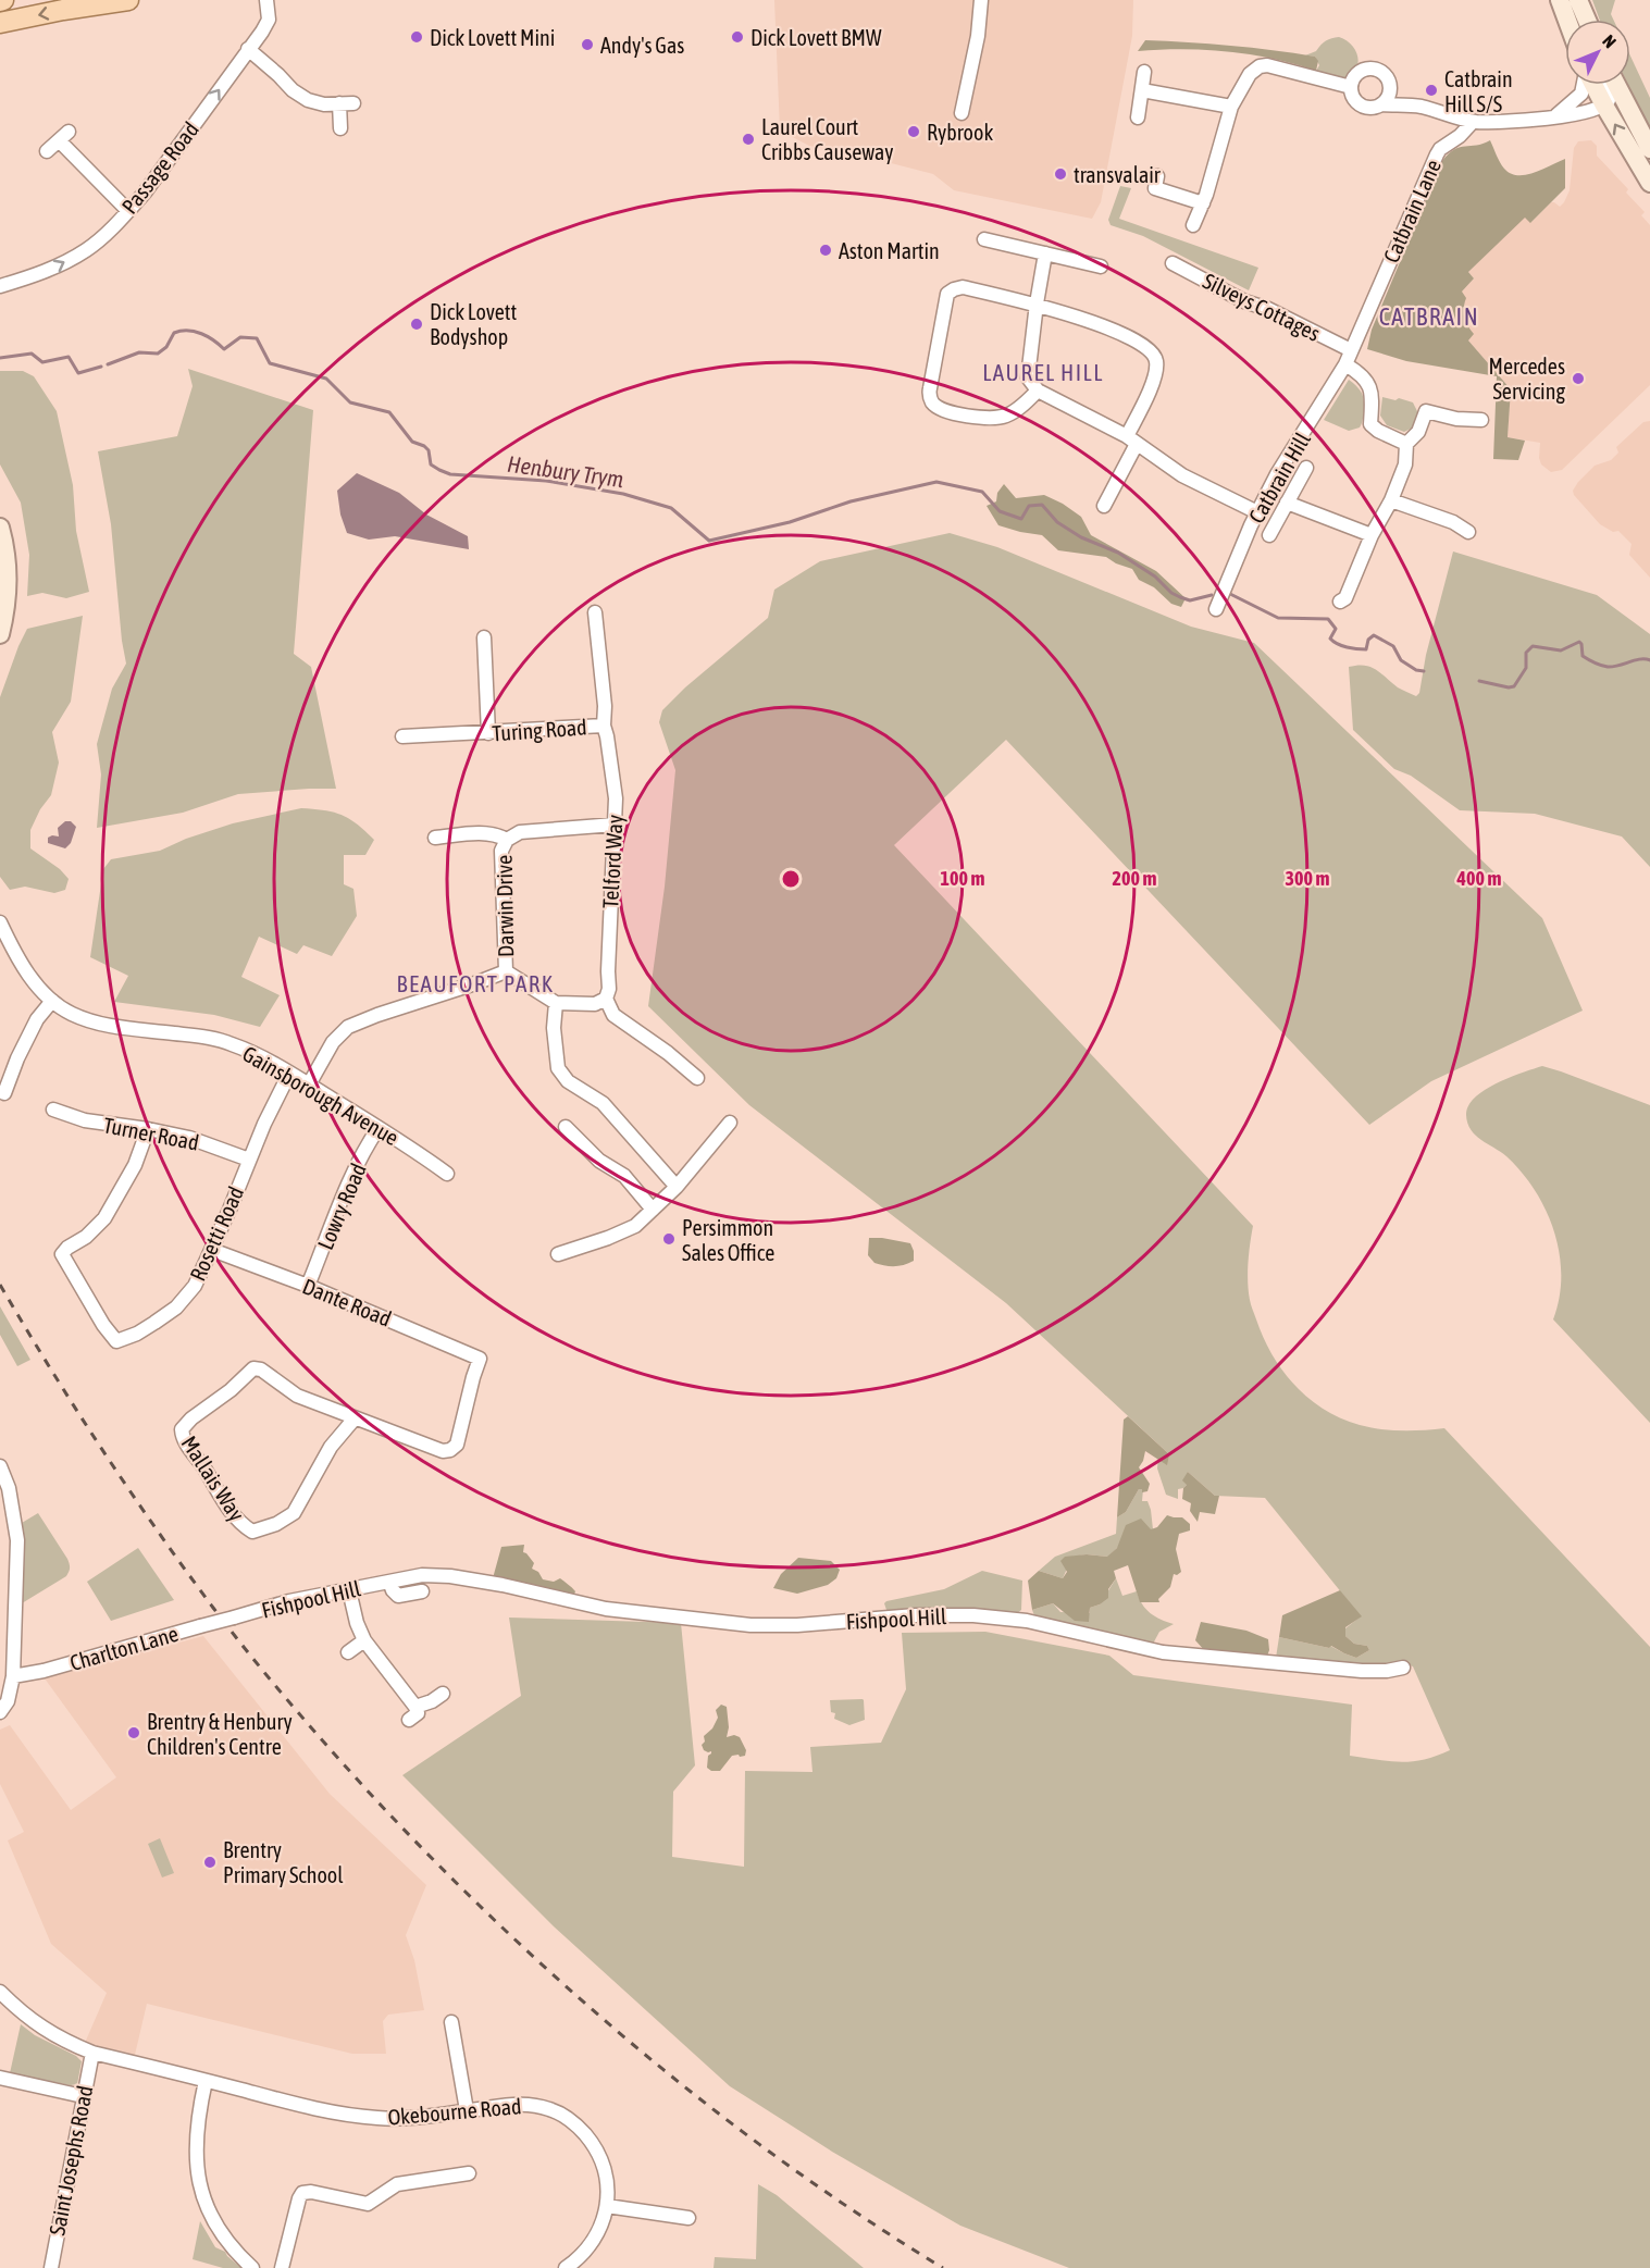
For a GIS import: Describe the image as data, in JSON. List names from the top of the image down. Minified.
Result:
{"streets":{"street":["Passage Road","Catbrain Lane","Silveys Cottages","Catbrain Hill","Turing Road","Telford Way","Darwin Drive","Gainsborough Avenue","Turner Road","Lowry Road","Rosetti Road","Dante Road","Mallais Way","Fishpool Hill","Charlton Lane","Okebourne Road","Saint Josephs Road"]},"crossings":[["Catbrain Lane","Silveys Cottages"],["Catbrain Lane","Catbrain Hill"],["Silveys Cottages","Catbrain Hill"],["Turing Road","Telford Way"],["Telford Way","Darwin Drive"],["Darwin Drive","Gainsborough Avenue"],["Gainsborough Avenue","Lowry Road"],["Gainsborough Avenue","Rosetti Road"],["Turner Road","Rosetti Road"],["Lowry Road","Dante Road"],["Rosetti Road","Dante Road"],["Dante Road","Mallais Way"],["Fishpool Hill","Charlton Lane"],["Okebourne Road","Saint Josephs Road"]],"one_way":["Passage Road"],"districts":["CATBRAIN","LAUREL HILL","BEAUFORT PARK"],"water":["Henbury Trym"],"places":["Dick Lovett Mini","Dick Lovett BMW","Andy's Gas","Catbrain Hill S/S","Rybrook","Laurel Court Cribbs Causeway","transvalair","Aston Martin","Dick Lovett Bodyshop","Mercedes Servicing","Persimmon Sales Office","Brentry & Henbury Children's Centre","Brentry Primary School"],"north":"top right","rings":["100 m","200 m","300 m","400 m"]}
